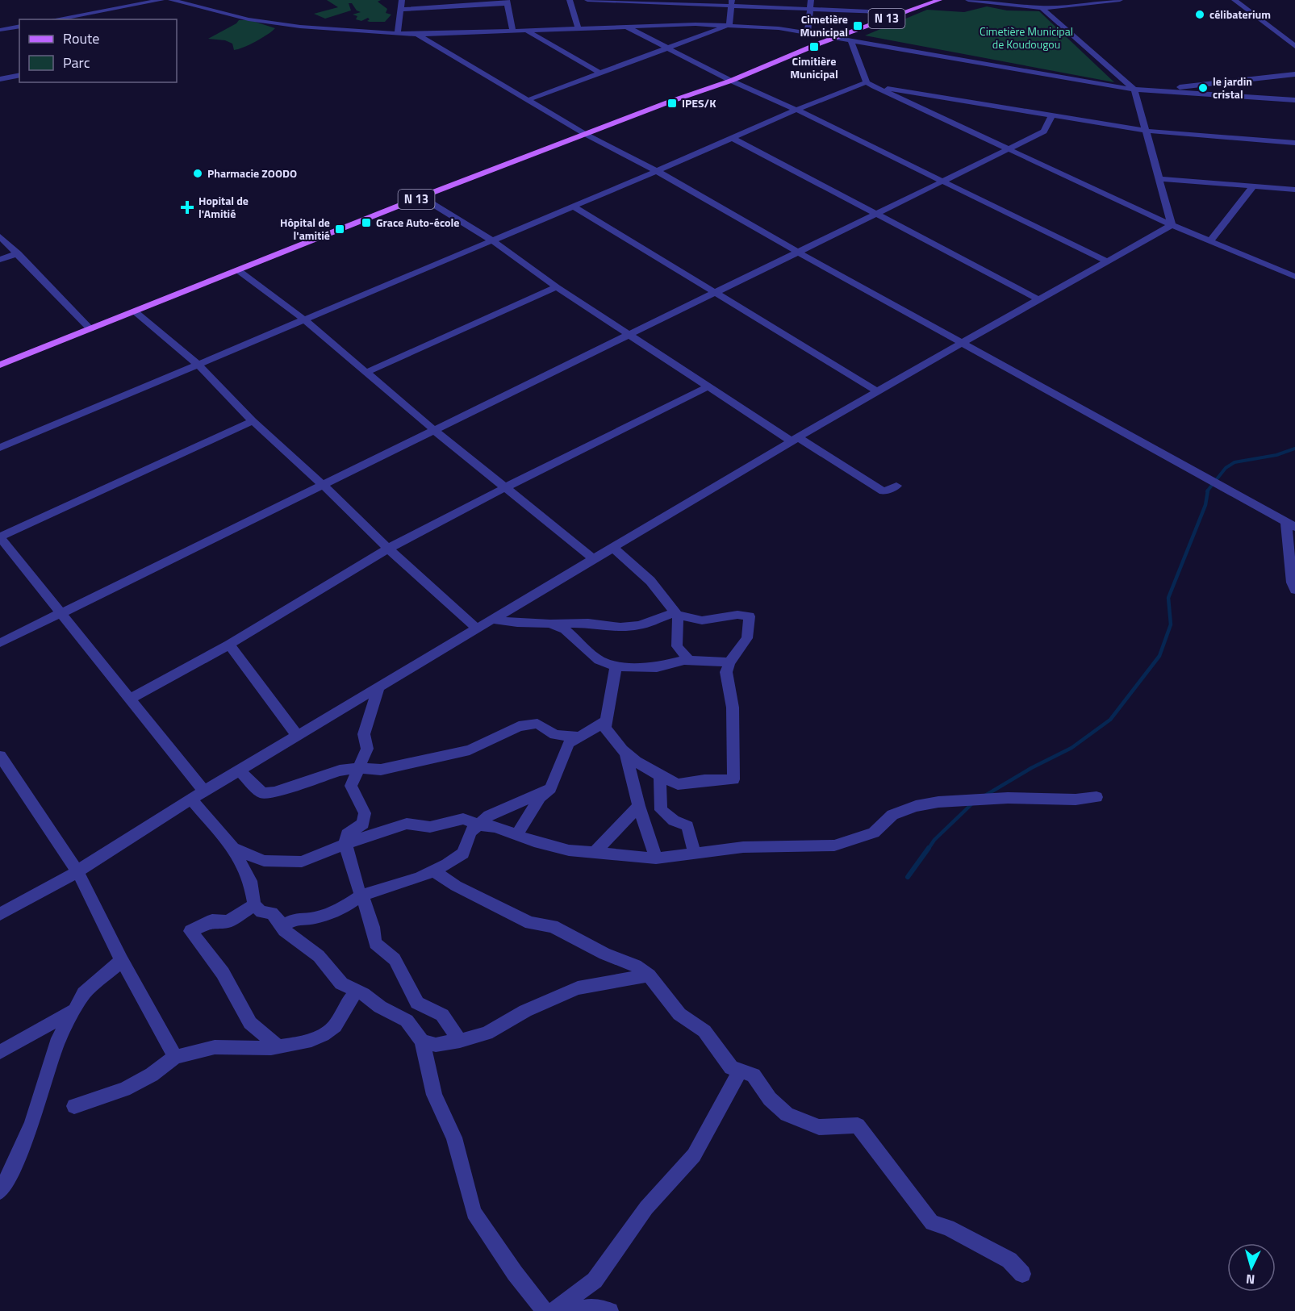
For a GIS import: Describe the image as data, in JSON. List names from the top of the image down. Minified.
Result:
{"streets":{"main road":["N 13"]},"parks":["Cimetière Municipal de Koudougou"],"places":{"other":["célibaterium","le jardin cristal","Pharmacie ZOODO"],"transit":["Cimetière Municipal","Cimitière Municipal","IPES/K","Grace Auto-école","Hôpital de l'amitié"],"health":["Hopital de l'Amitié"]},"legend":["Route","Parc"],"north":"bottom"}
